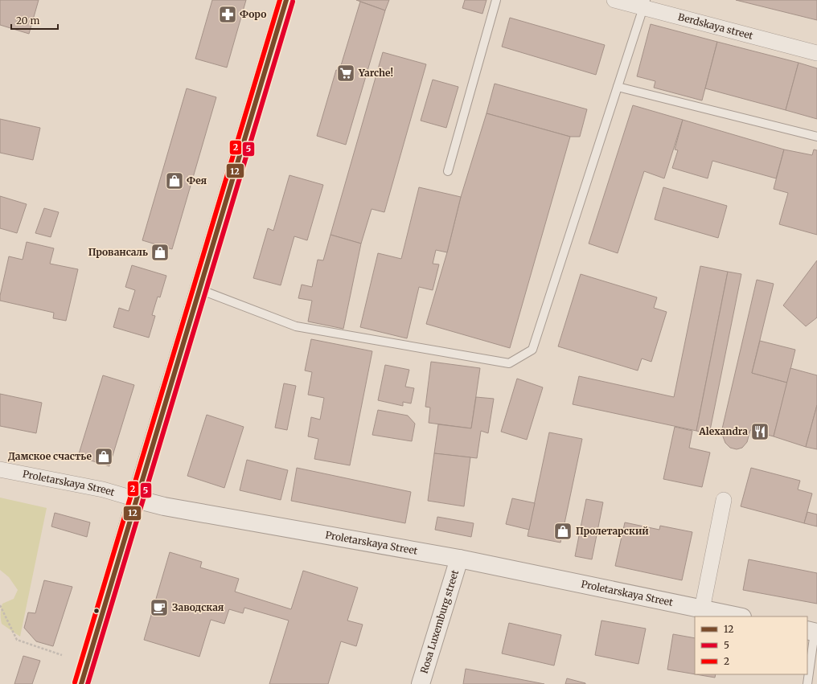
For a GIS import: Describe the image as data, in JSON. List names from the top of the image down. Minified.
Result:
{"streets":{"street":["Berdskaya street","Proletarskaya Street","Rosa Luxemburg street"]},"crossings":[["Proletarskaya Street","Rosa Luxemburg street"]],"places":{"pharmacy":["Форо"],"supermarket":["Yarche!"],"shop":["Фея","Провансаль","Дамское счастье","Пролетарский"],"restaurant":["Alexandra"],"cafe":["Заводская"]},"lines":["transit line 12","transit line 2","transit line 5"],"legend":["12","5","2"],"scale_bar":"20 m"}
